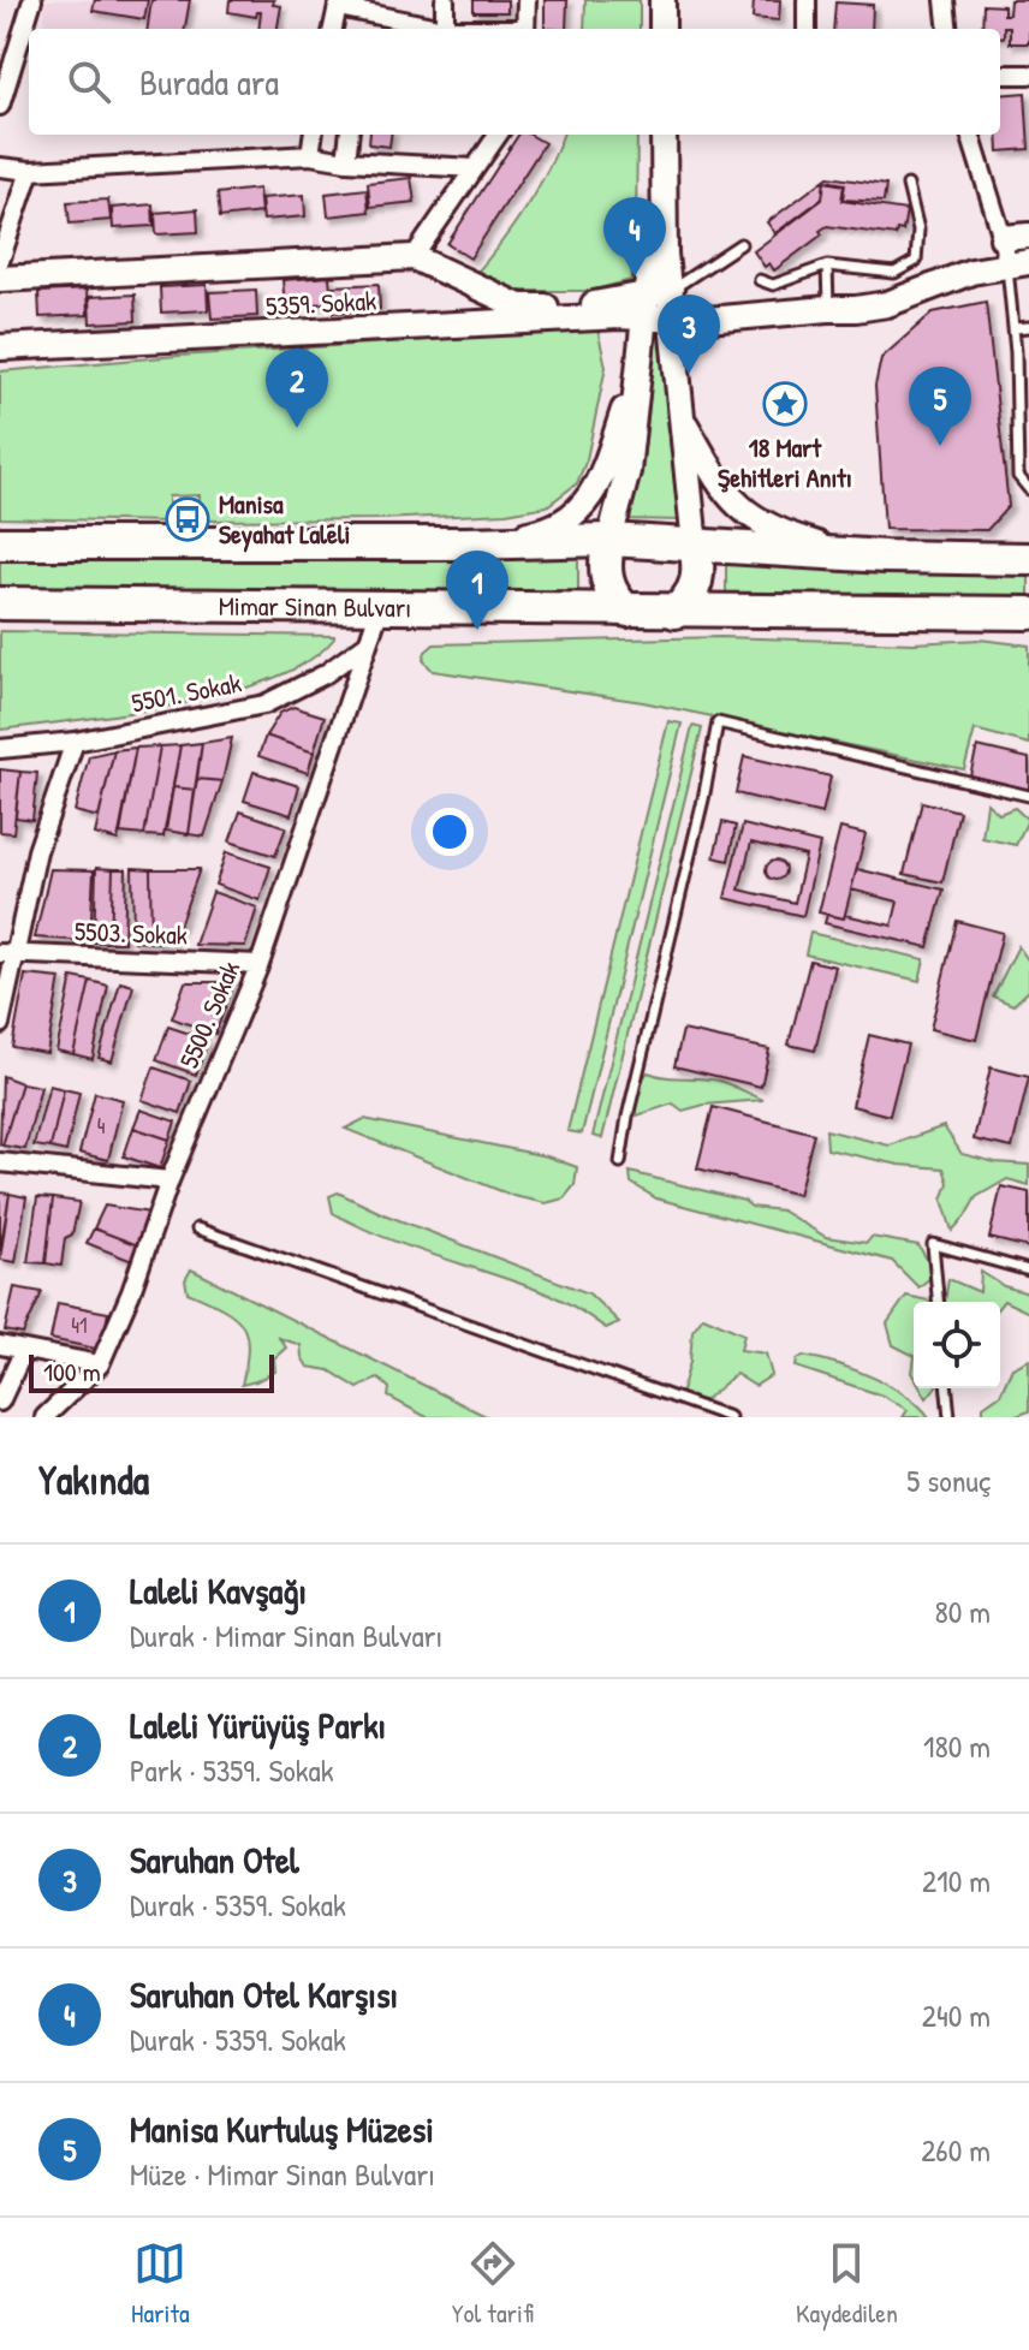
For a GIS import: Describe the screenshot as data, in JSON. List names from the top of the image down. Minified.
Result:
{"streets":{"highway":["Mimar Sinan Bulvarı"],"street":["5359. Sokak","5501. Sokak","5503. Sokak","5500. Sokak"]},"crossings":[["Mimar Sinan Bulvarı","5500. Sokak"],["5501. Sokak","5500. Sokak"],["5503. Sokak","5500. Sokak"]],"places":{"place":["18 Mart Şehitleri Anıtı"],"bus stop":["Manisa Seyahat Laleli"]},"house_numbers":["4","41"],"scale_bar":"100 m","page":{"search":"Burada ara","pins":["4","3","2","5","1"],"scale":"100 m","heading":["Yakında","5 sonuç"],"list":[{"mark":"1","name":"Laleli Kavşağı","note":"Durak · Mimar Sinan Bulvarı","value":"80 m"},{"mark":"2","name":"Laleli Yürüyüş Parkı","note":"Park · 5359. Sokak","value":"180 m"},{"mark":"3","name":"Saruhan Otel","note":"Durak · 5359. Sokak","value":"210 m"},{"mark":"4","name":"Saruhan Otel Karşısı","note":"Durak · 5359. Sokak","value":"240 m"},{"mark":"5","name":"Manisa Kurtuluş Müzesi","note":"Müze · Mimar Sinan Bulvarı","value":"260 m"}],"nav":["Harita","Yol tarifi","Kaydedilen"]}}
